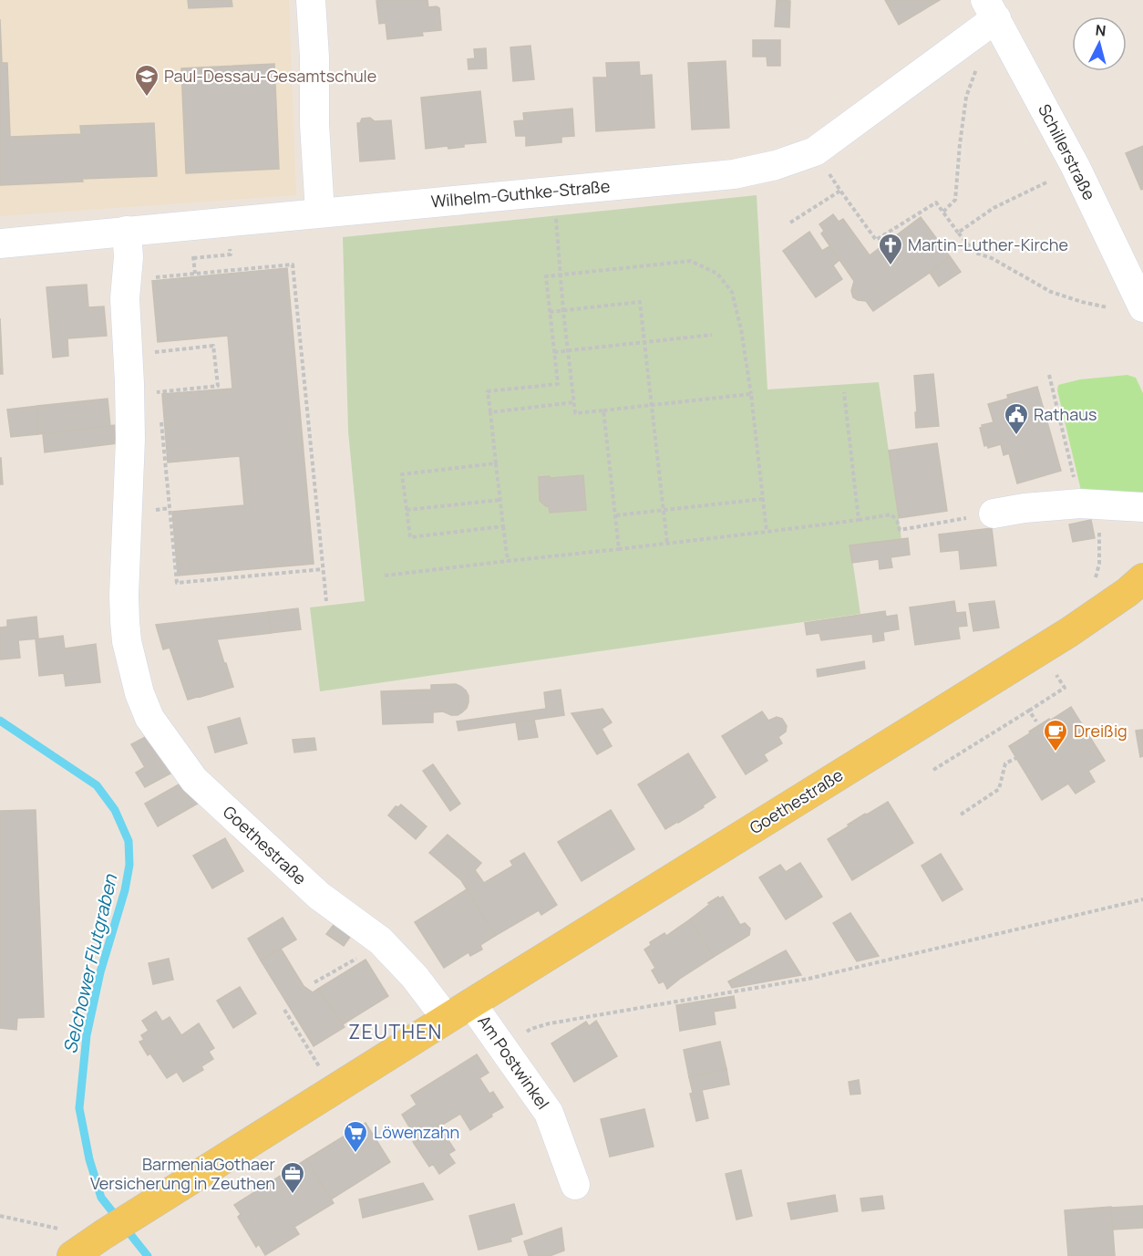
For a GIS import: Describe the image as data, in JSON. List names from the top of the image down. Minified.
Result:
{"streets":{"main road":["Goethestraße"],"street":["Schillerstraße","Wilhelm-Guthke-Straße","Am Postwinkel"]},"crossings":[["Schillerstraße","Wilhelm-Guthke-Straße"],["Wilhelm-Guthke-Straße","Goethestraße"],["Goethestraße","Am Postwinkel"]],"districts":["ZEUTHEN"],"water":["Selchower Flutgraben"],"places":{"school or university":["Paul-Dessau-Gesamtschule"],"church":["Martin-Luther-Kirche"],"public building":["Rathaus"],"cafe":["Dreißig"],"supermarket":["Löwenzahn"],"office":["BarmeniaGothaer Versicherung in Zeuthen"]},"north":"top"}
